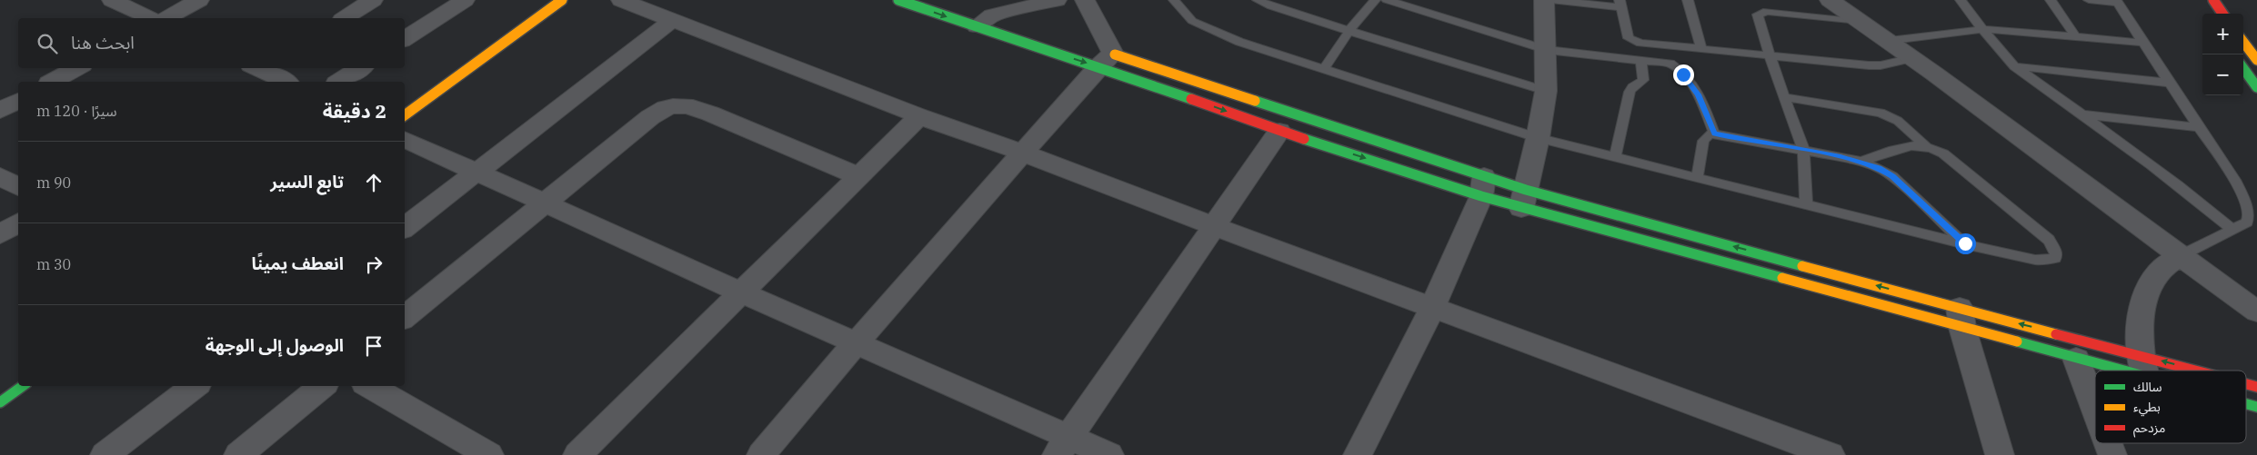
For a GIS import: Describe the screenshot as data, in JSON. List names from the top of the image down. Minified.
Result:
{"legend":["سالك","بطيء","مزدحم"],"page":{"map_buttons":["+","−"],"search":"ابحث هنا","heading":["2 دقيقة","سيرًا · 120 m"],"list":[["تابع السير","90 m"],["انعطف يمينًا","30 m"],"الوصول إلى الوجهة"]}}
